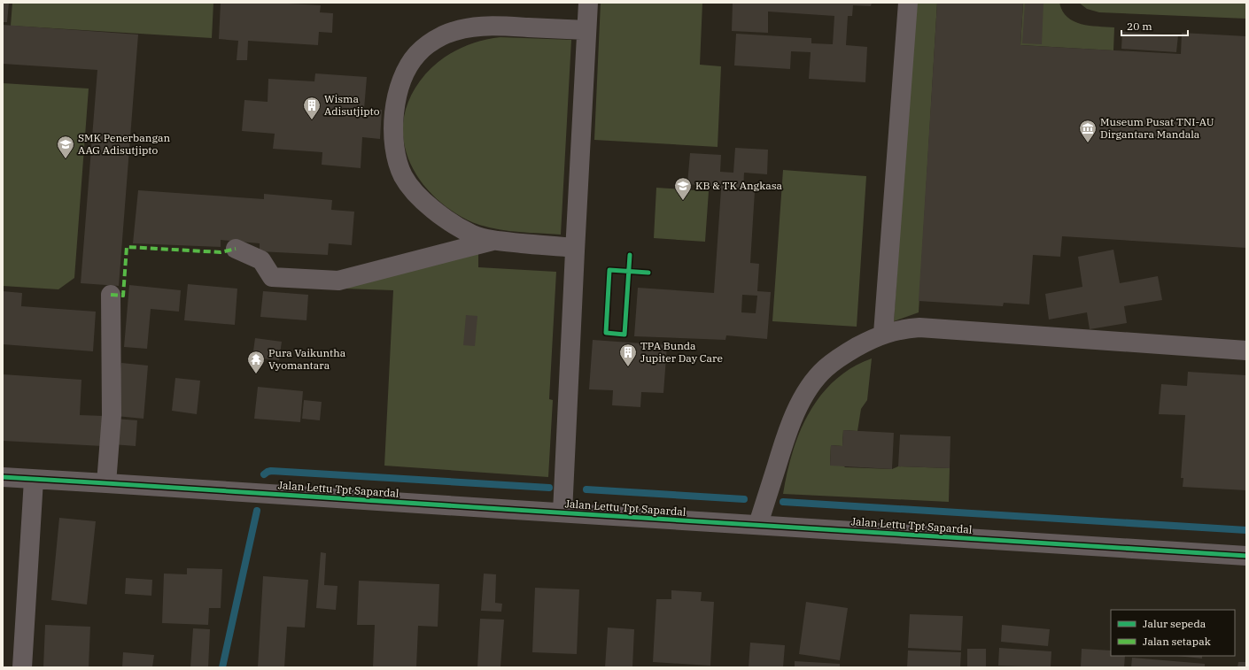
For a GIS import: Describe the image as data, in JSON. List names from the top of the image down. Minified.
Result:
{"streets":{"street":["Jalan Lettu Tpt Sapardal"]},"places":{"building":["Wisma Adisutjipto","TPA Bunda Jupiter Day Care"],"museum":["Museum Pusat TNI-AU Dirgantara Mandala"],"school or university":["SMK Penerbangan AAG Adisutjipto","KB & TK Angkasa"],"temple":["Pura Vaikuntha Vyomantara"]},"legend":["Jalur sepeda","Jalan setapak"],"scale_bar":"20 m"}
